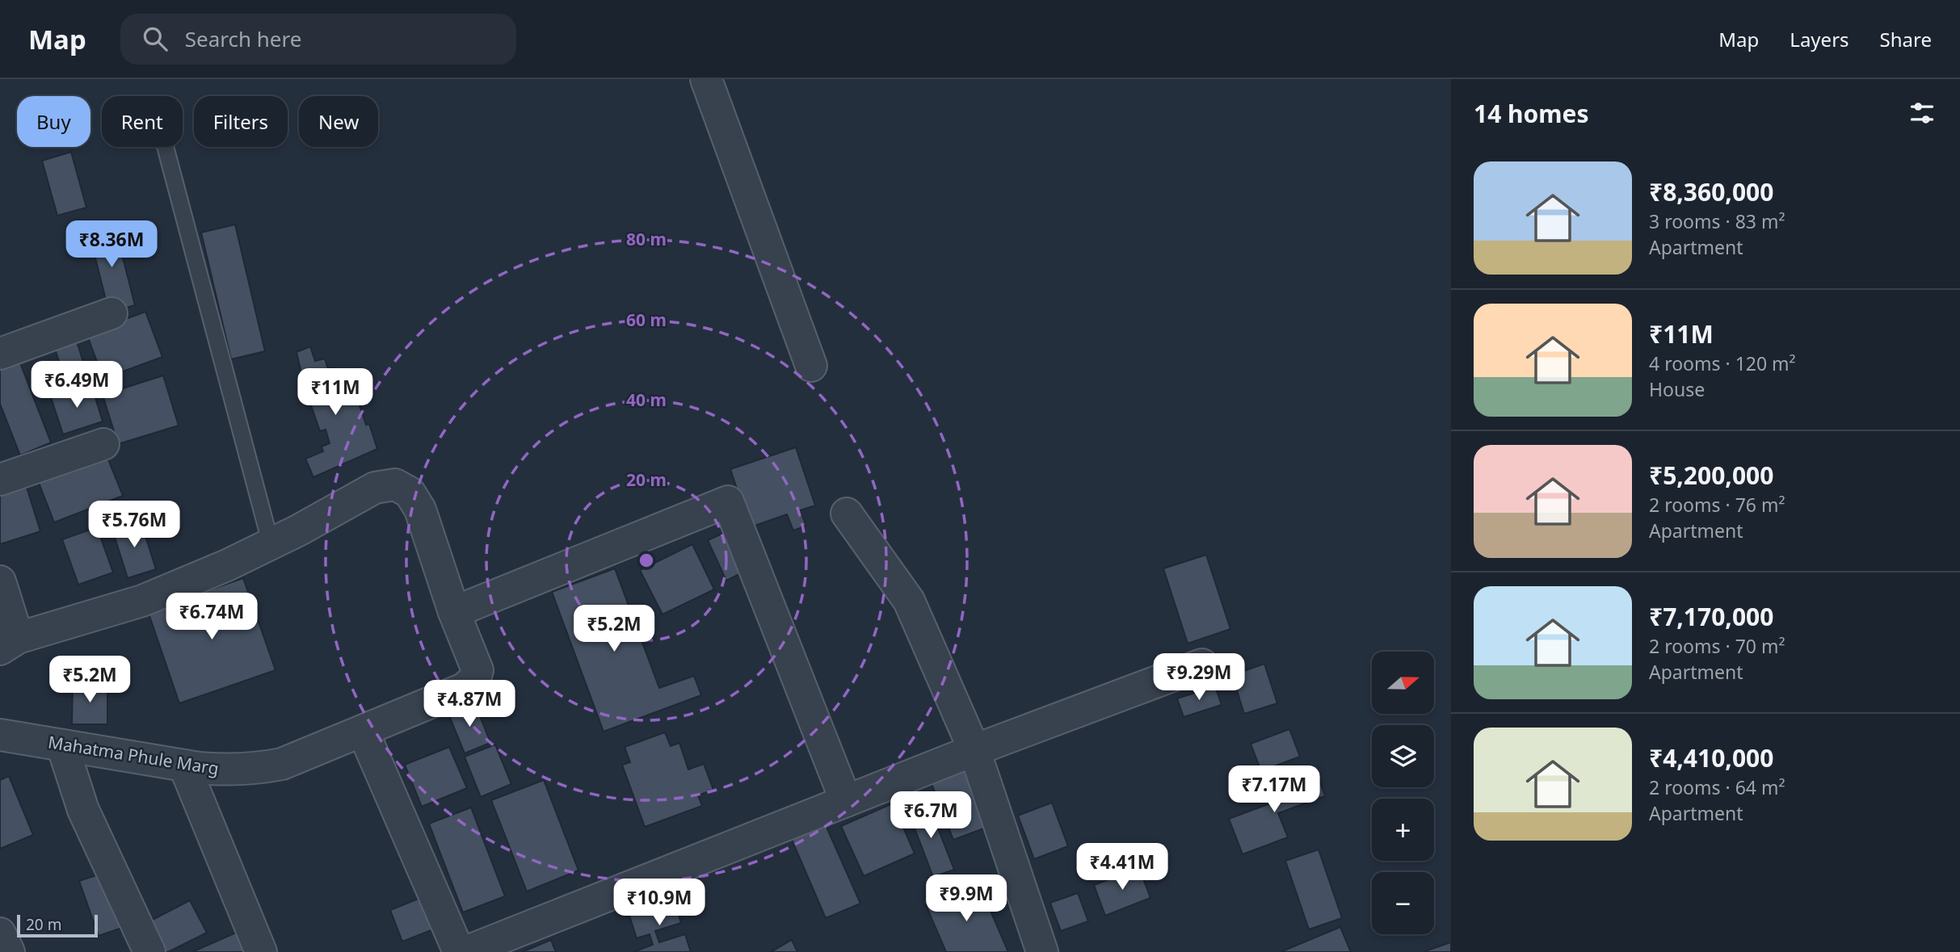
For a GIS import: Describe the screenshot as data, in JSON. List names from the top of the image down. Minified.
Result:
{"streets":{"street":["Mahatma Phule Marg"]},"scale_bar":"20 m","north":"right","page":{"header":"Map","search":"Search here","nav":["Map","Layers","Share"],"heading":"14 homes","chip":["Buy","Rent","Filters","New"],"list":[{"name":"₹8,360,000","note":"3 rooms · 83 m² · Apartment"},{"name":"₹11M","note":"4 rooms · 120 m² · House"},{"name":"₹5,200,000","note":"2 rooms · 76 m² · Apartment"},{"name":"₹7,170,000","note":"2 rooms · 70 m² · Apartment"},{"name":"₹4,410,000","note":"2 rooms · 64 m² · Apartment"}],"price":["₹8.36M","₹6.49M","₹11M","₹5.76M","₹6.74M","₹5.2M","₹9.29M","₹5.2M","₹4.87M","₹7.17M","₹6.7M","₹4.41M","₹9.9M","₹10.9M"],"map_buttons":["+","−"],"scale":"20 m"},"rings":["80 m","60 m","40 m","20 m"]}
